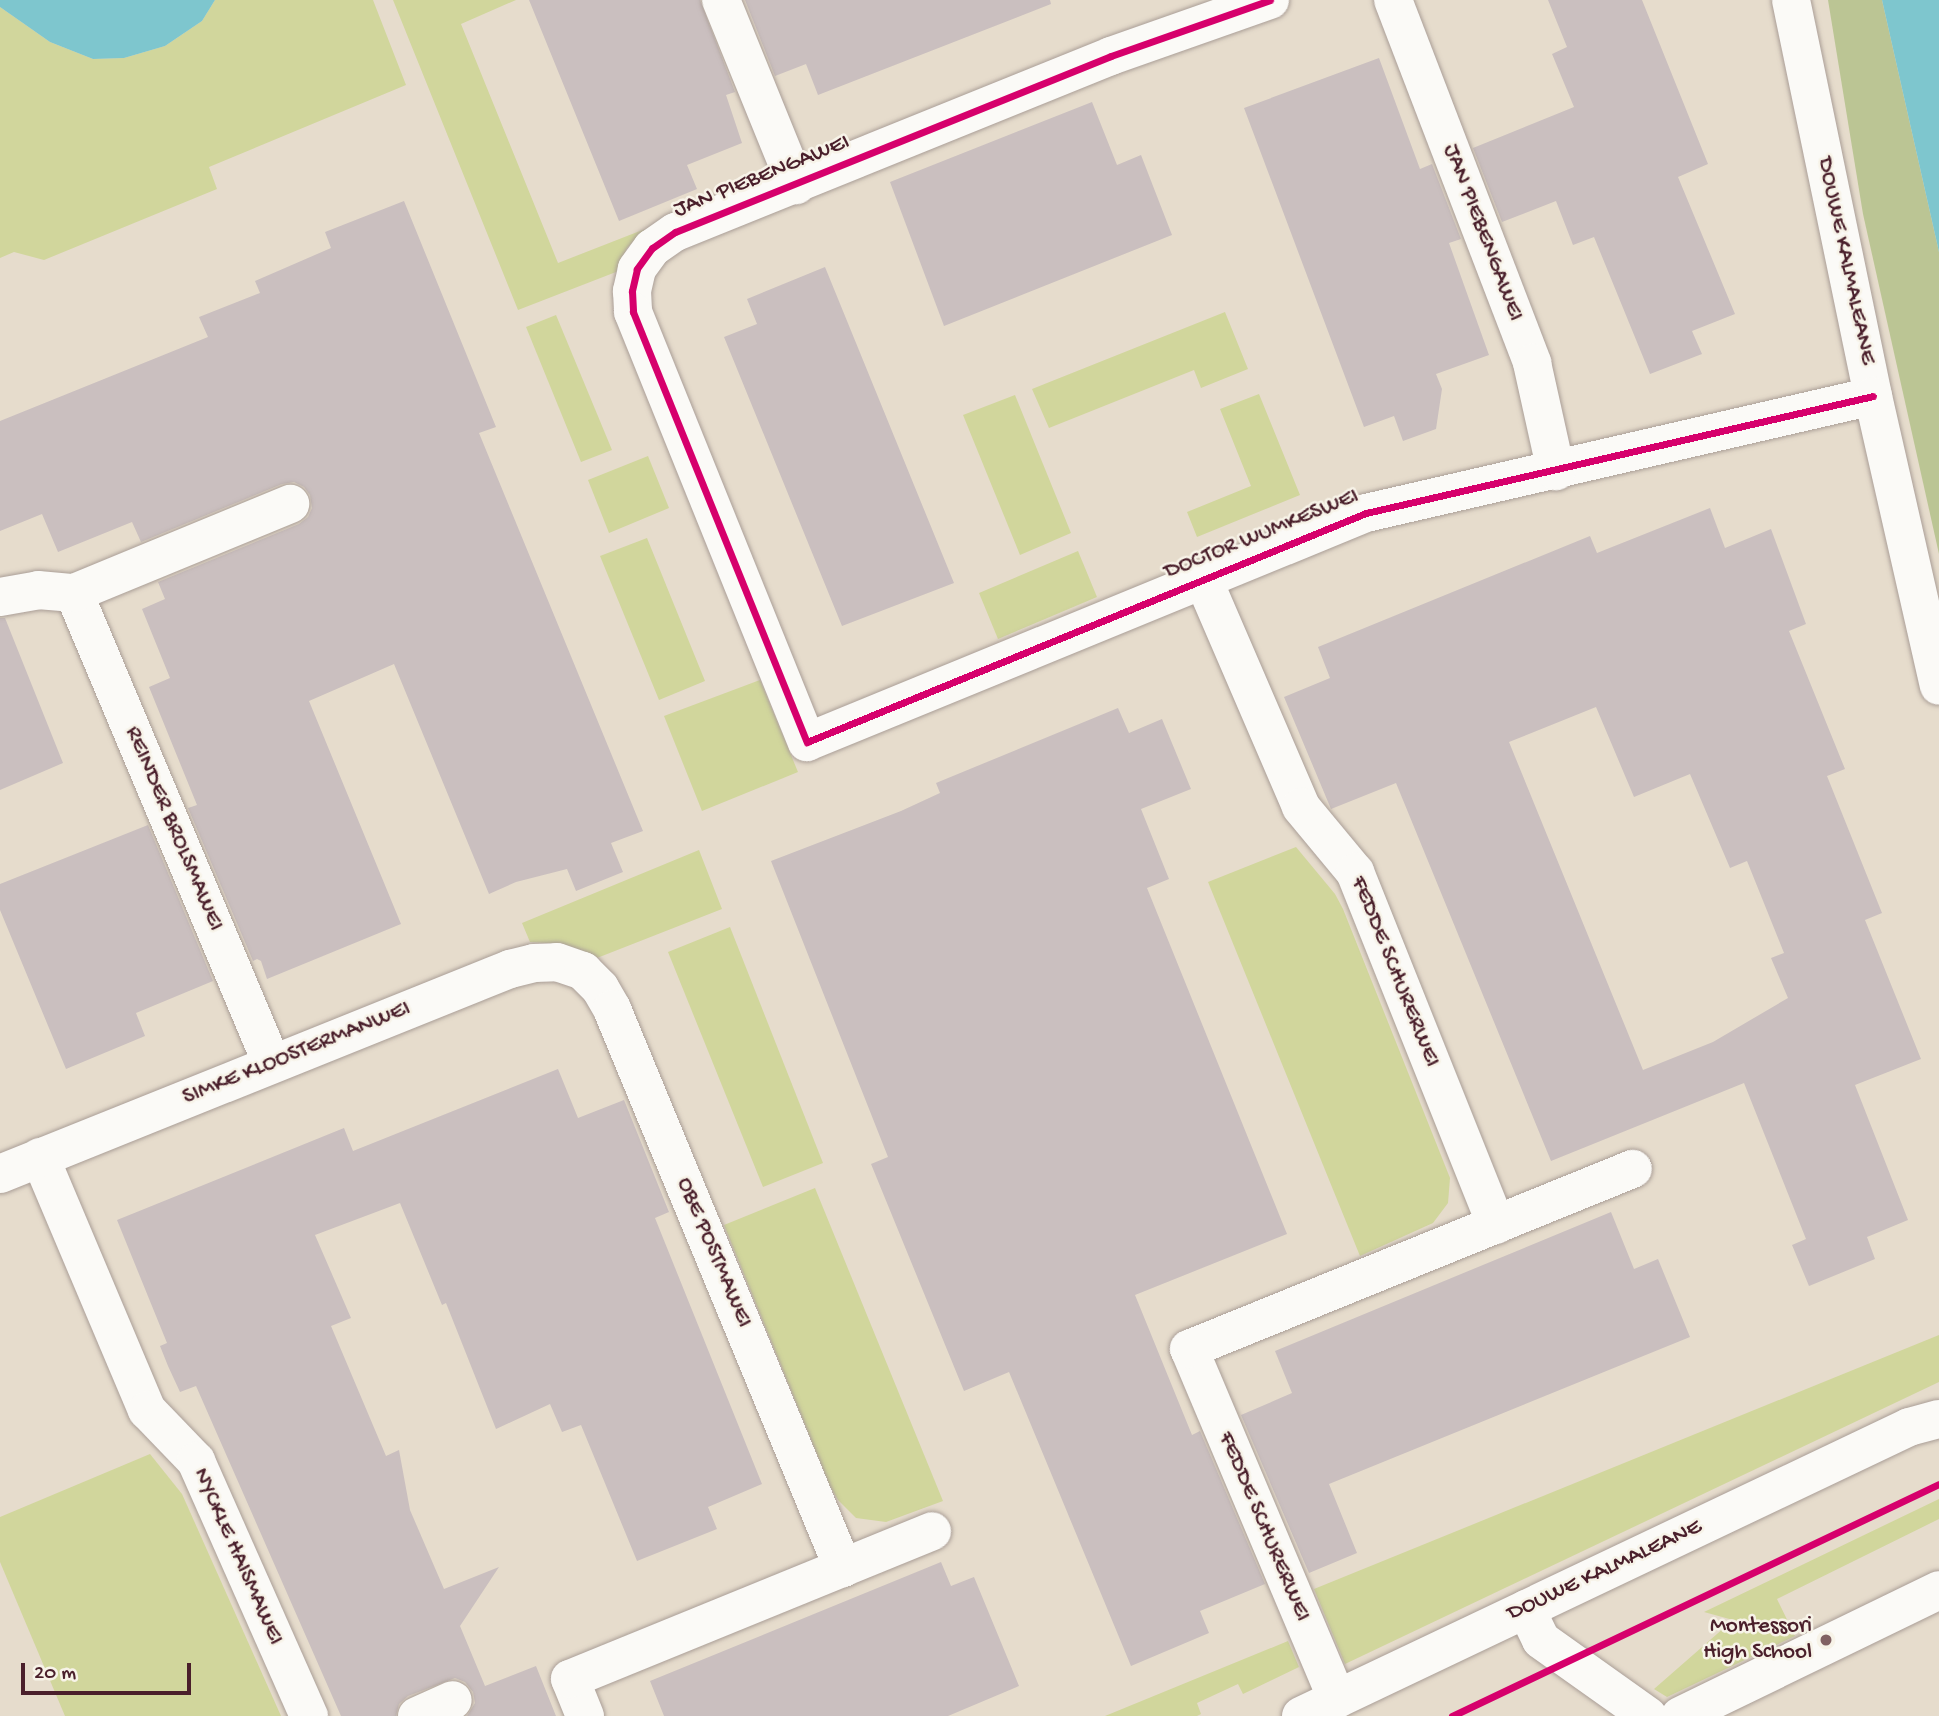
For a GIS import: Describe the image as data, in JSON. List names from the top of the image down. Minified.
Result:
{"streets":{"street":["JAN PIEBENGAWEI","DOUWE KALMALEANE","DOCTOR WUMKESWEI","REINDER BROLSMAWEI","FEDDE SCHURERWEI","SIMKE KLOOSTERMANWEI","OBE POSTMAWEI","NYCKLE HAISMAWEI"]},"crossings":[["JAN PIEBENGAWEI","DOCTOR WUMKESWEI"],["DOUWE KALMALEANE","DOCTOR WUMKESWEI"],["DOUWE KALMALEANE","FEDDE SCHURERWEI"],["DOCTOR WUMKESWEI","FEDDE SCHURERWEI"],["REINDER BROLSMAWEI","SIMKE KLOOSTERMANWEI"],["SIMKE KLOOSTERMANWEI","OBE POSTMAWEI"],["SIMKE KLOOSTERMANWEI","NYCKLE HAISMAWEI"]],"places":["Montessori High School"],"scale_bar":"20 m"}
